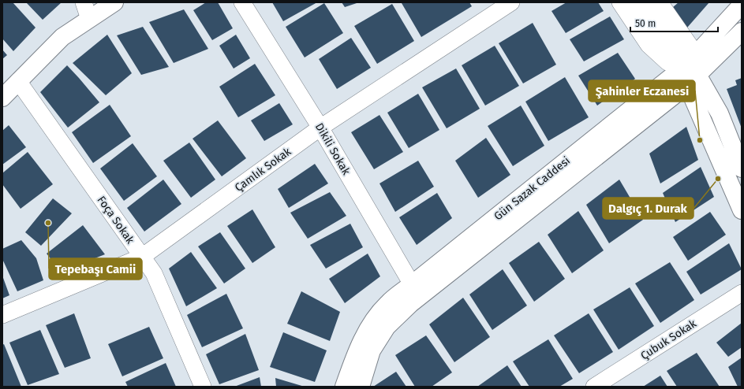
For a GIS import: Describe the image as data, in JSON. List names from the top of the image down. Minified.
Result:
{"streets":{"main road":["Gün Sazak Caddesi"],"street":["Dikili Sokak","Çamlık Sokak","Foça Sokak","Çubuk Sokak"]},"crossings":[["Dikili Sokak","Çamlık Sokak"],["Dikili Sokak","Gün Sazak Caddesi"],["Çamlık Sokak","Foça Sokak"]],"places":["Şahinler Eczanesi","Dalgıç 1. Durak","Tepebaşı Camii"],"scale_bar":"50 m"}
